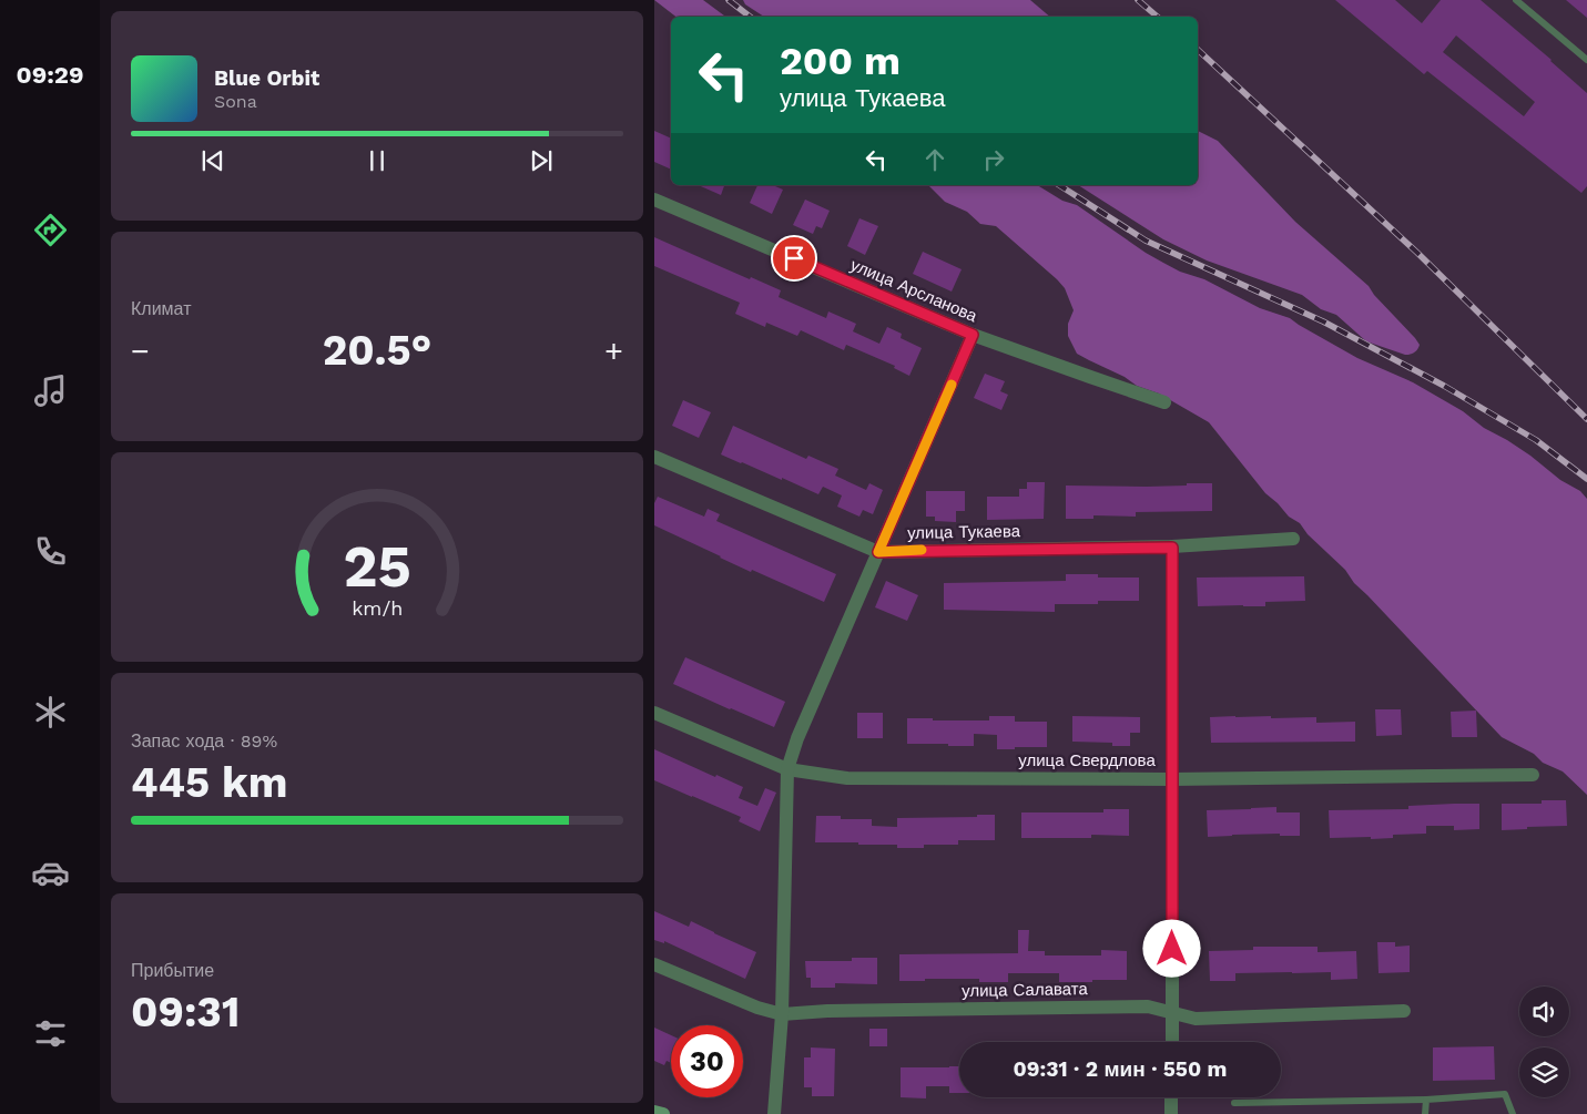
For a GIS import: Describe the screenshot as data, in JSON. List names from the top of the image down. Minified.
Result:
{"streets":{"street":["улица Арсланова","улица Тукаева","улица Свердлова","улица Салавата"]},"page":{"tabs":"09:29","turn":["200 m","улица Тукаева"],"song":["Blue Orbit","Sona"],"tile":["Климат",["Запас хода · 89%","445 km"],["Прибытие","09:31"]],"heat":["−","20.5°","+"],"limit":"30","trip":"09:31 · 2 мин · 550 m","gauge":["25","km/h"]}}
